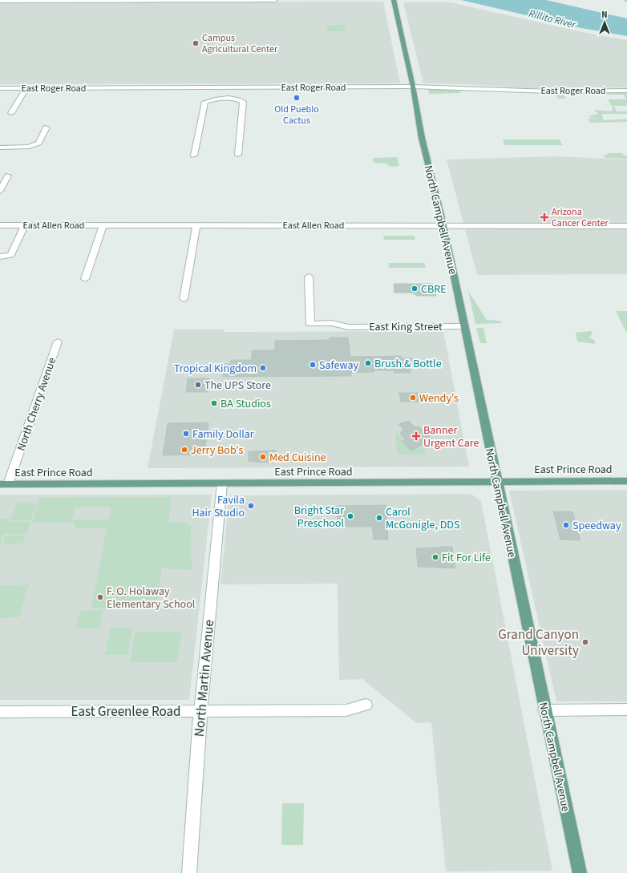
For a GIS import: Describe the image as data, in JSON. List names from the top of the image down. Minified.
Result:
{"streets":{"main road":["North Campbell Avenue","East Prince Road"],"street":["East Roger Road","East Allen Road","East King Street","North Cherry Avenue","North Martin Avenue","East Greenlee Road"]},"crossings":[["East Roger Road","North Campbell Avenue"],["North Campbell Avenue","East Allen Road"],["North Campbell Avenue","East King Street"],["North Campbell Avenue","East Prince Road"],["North Cherry Avenue","East Prince Road"],["East Prince Road","North Martin Avenue"],["North Martin Avenue","East Greenlee Road"]],"water":["Rillito River"],"places":{"other":["Campus Agricultural Center","Old Pueblo Cactus","CBRE","Brush & Bottle","Safeway","Tropical Kingdom","The UPS Store","Wendy's","BA Studios","Family Dollar","Jerry Bob's","Med Cuisine","Favila Hair Studio","Bright Star Preschool","Carol McGonigle, DDS","Speedway","Fit For Life","F. O. Holaway Elementary School","Grand Canyon University"],"health":["Arizona Cancer Center","Banner Urgent Care"]},"north":"top"}
